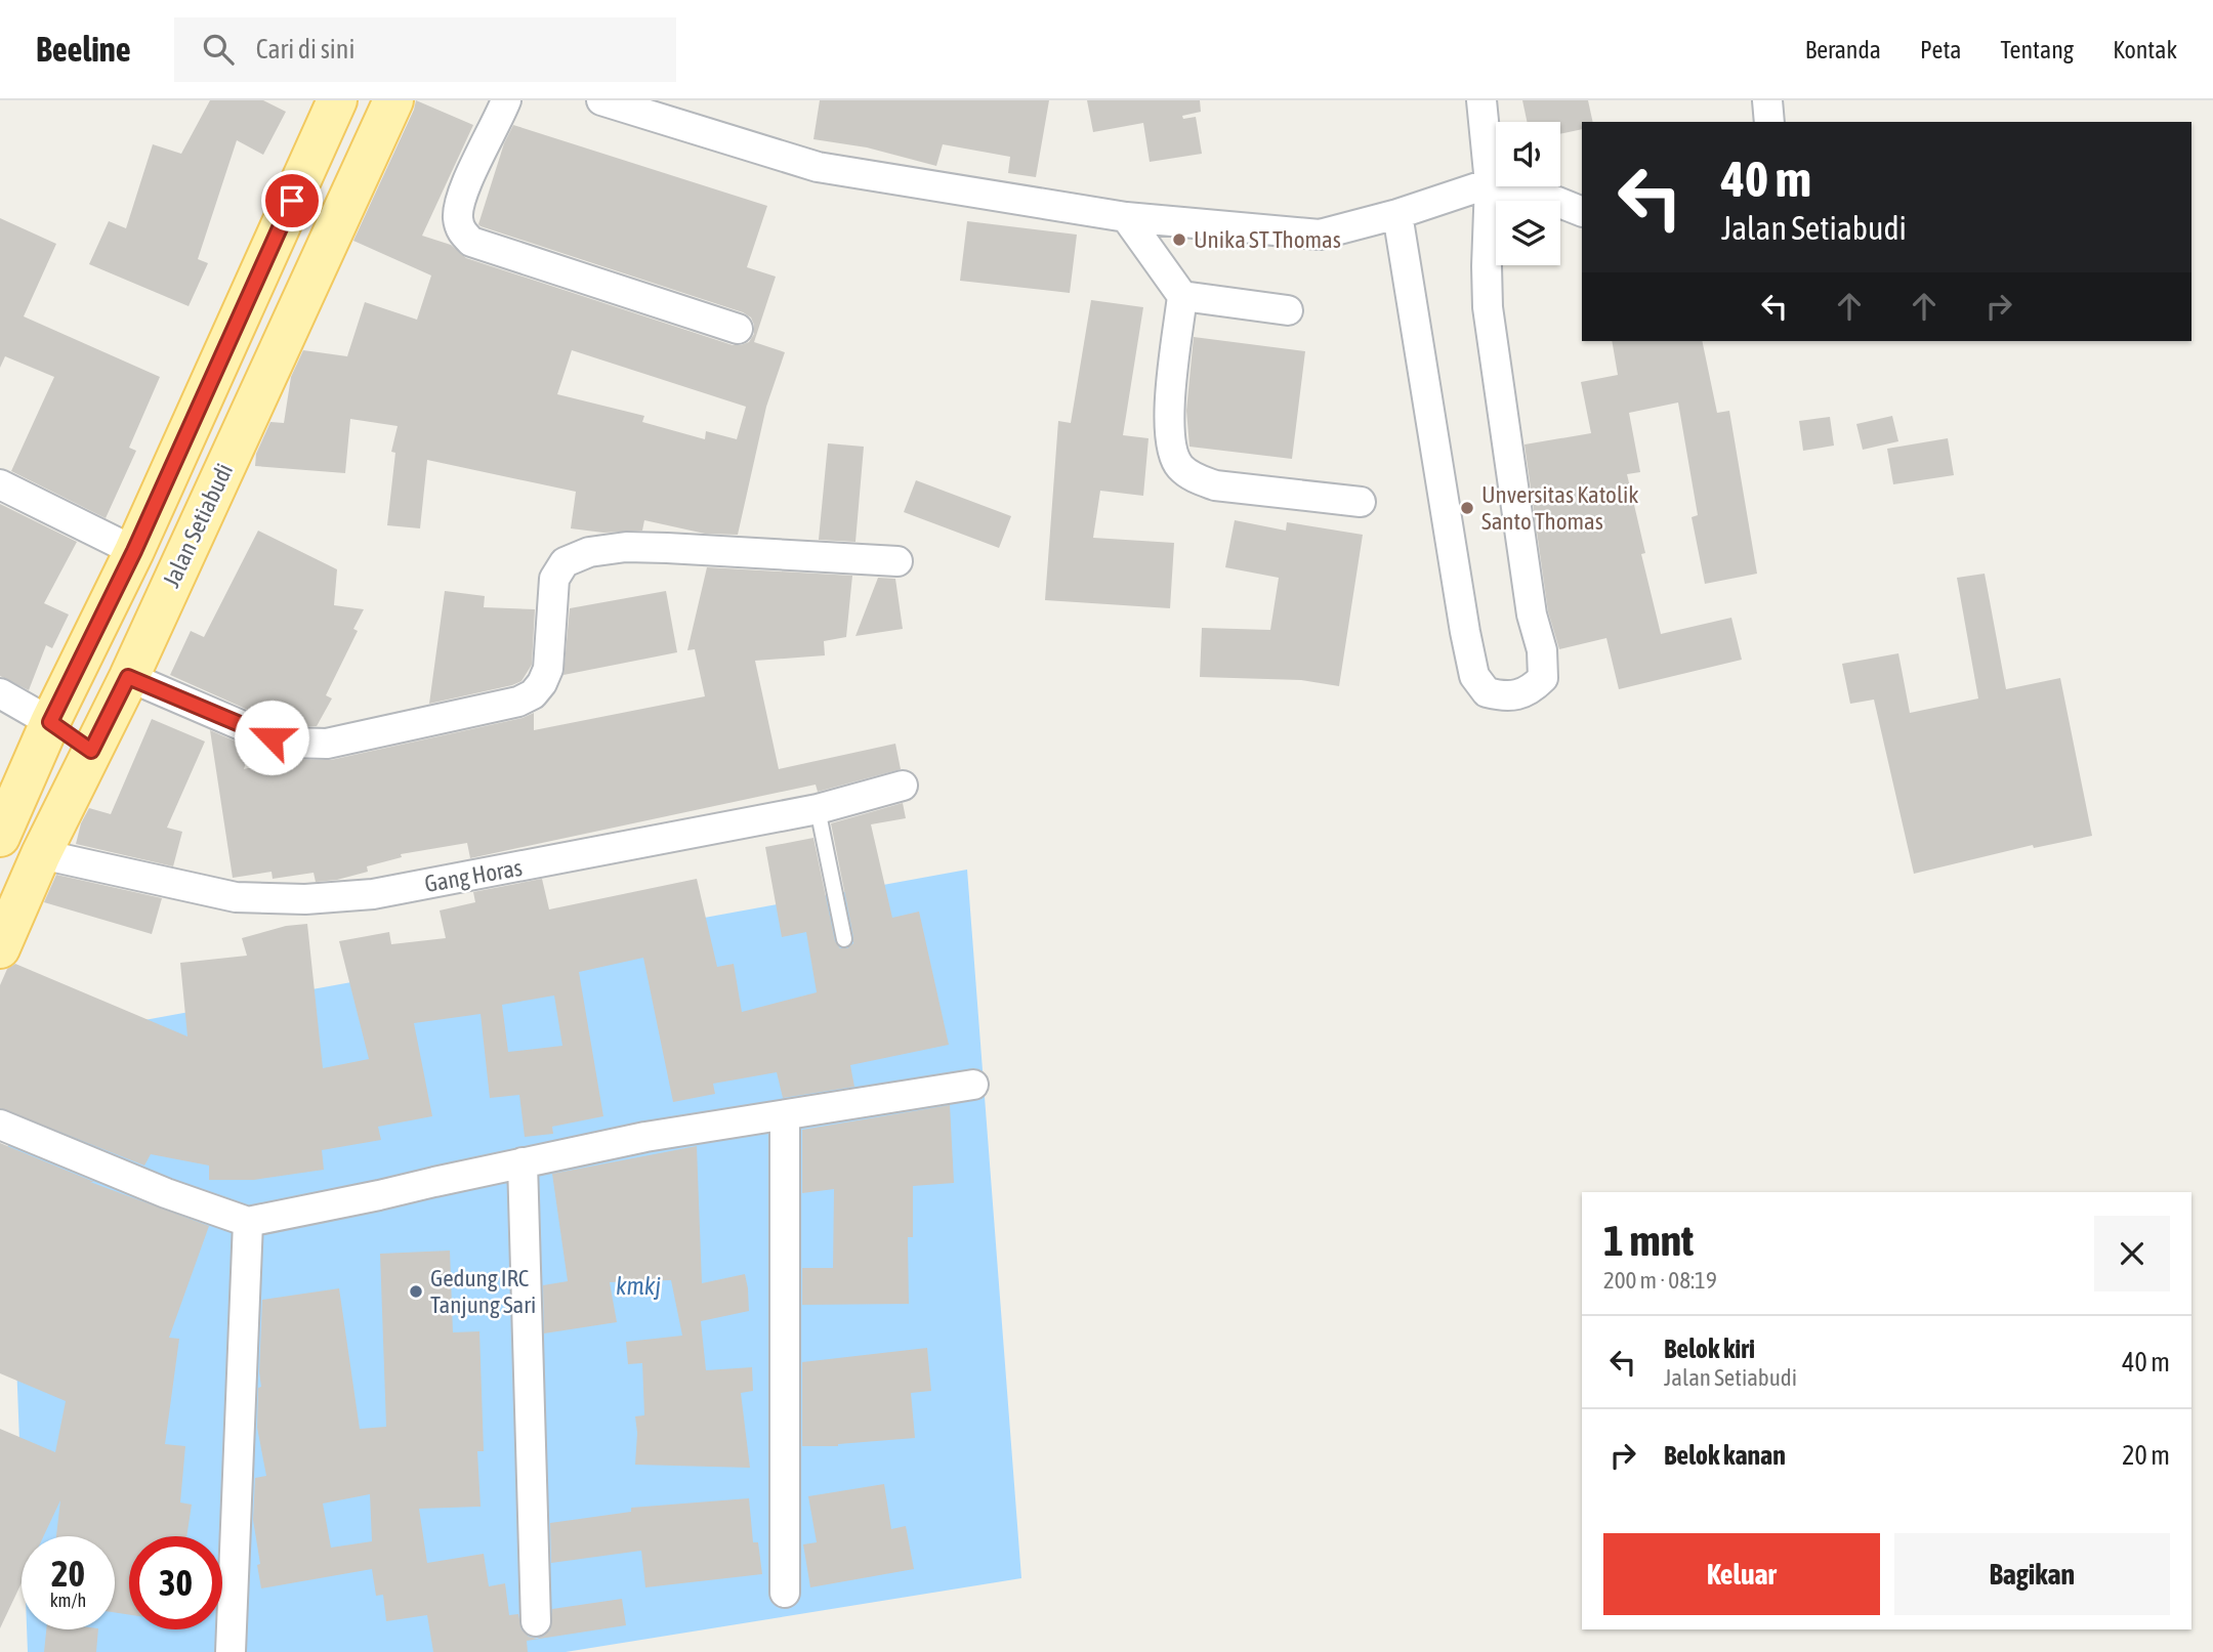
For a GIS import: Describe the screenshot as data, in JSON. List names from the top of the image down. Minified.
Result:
{"streets":{"main road":["Jalan Setiabudi"],"street":["Gang Horas"]},"crossings":[["Jalan Setiabudi","Gang Horas"]],"water":["kmkj"],"places":["Unika ST Thomas","Unversitas Katolik Santo Thomas","Gedung IRC Tanjung Sari"],"page":{"header":"Beeline","search":"Cari di sini","nav":["Beranda","Peta","Tentang","Kontak"],"turn":["40 m","Jalan Setiabudi"],"heading":["1 mnt","200 m · 08:19"],"list":[{"name":"Belok kiri","note":"Jalan Setiabudi","value":"40 m"},{"name":"Belok kanan","value":"20 m"}],"buttons":["Keluar","Bagikan"],"speed":"20 km/h","limit":"30"}}
